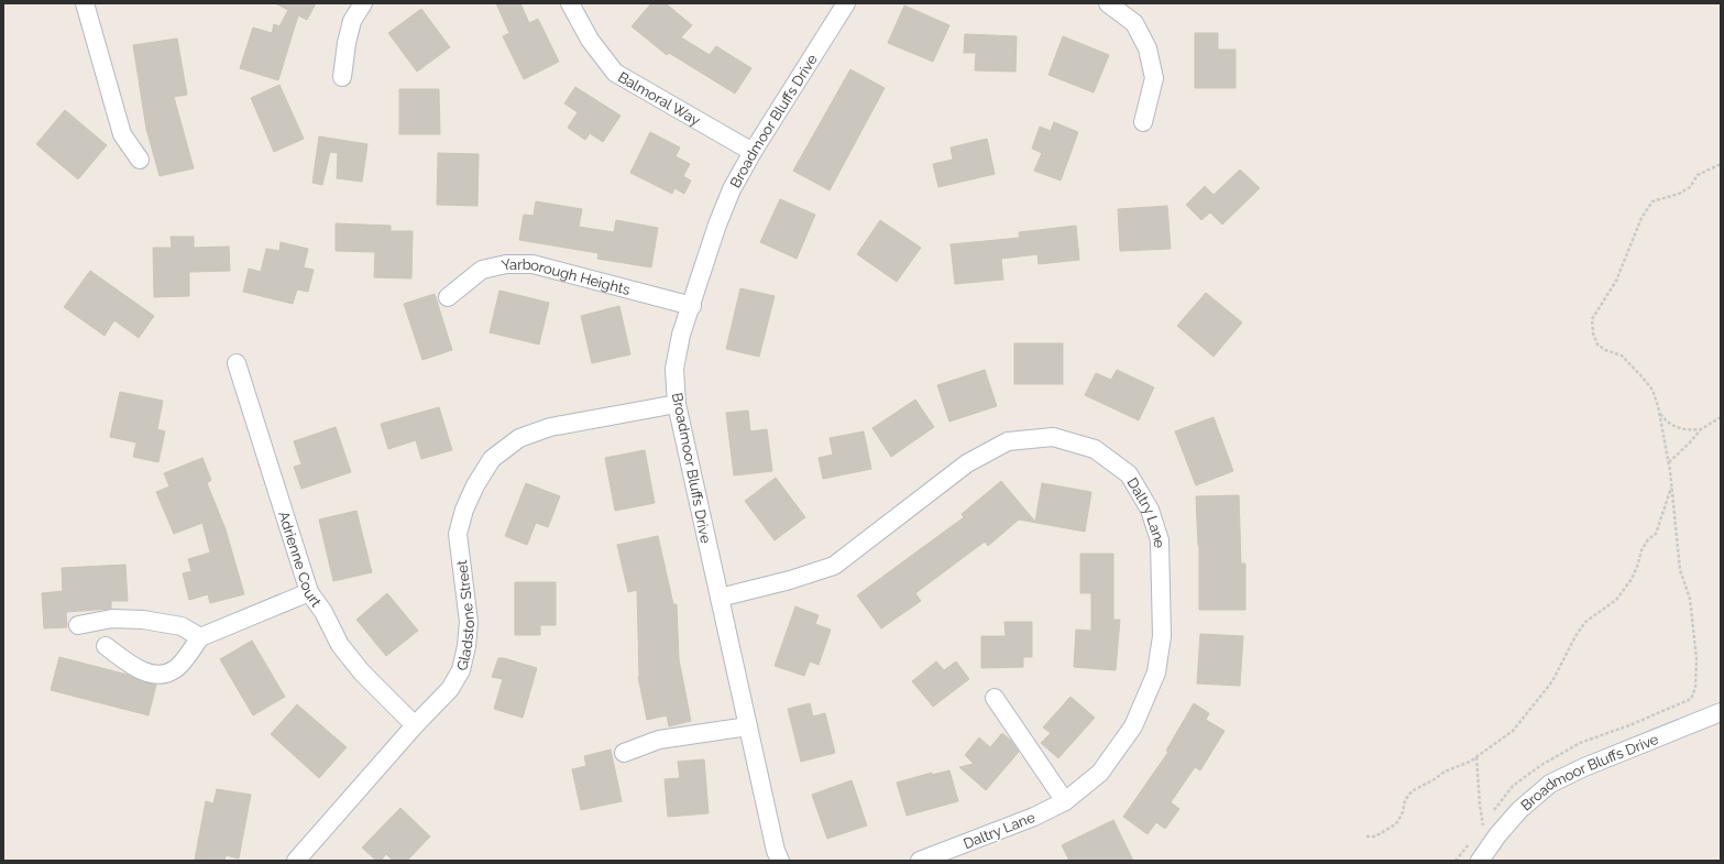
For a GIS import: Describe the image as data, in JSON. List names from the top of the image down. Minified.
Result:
{"streets":{"street":["Balmoral Way","Broadmoor Bluffs Drive","Yarborough Heights","Daltry Lane","Adrienne Court","Gladstone Street"]},"crossings":[["Balmoral Way","Broadmoor Bluffs Drive"],["Broadmoor Bluffs Drive","Yarborough Heights"],["Broadmoor Bluffs Drive","Daltry Lane"],["Broadmoor Bluffs Drive","Gladstone Street"],["Adrienne Court","Gladstone Street"]]}
